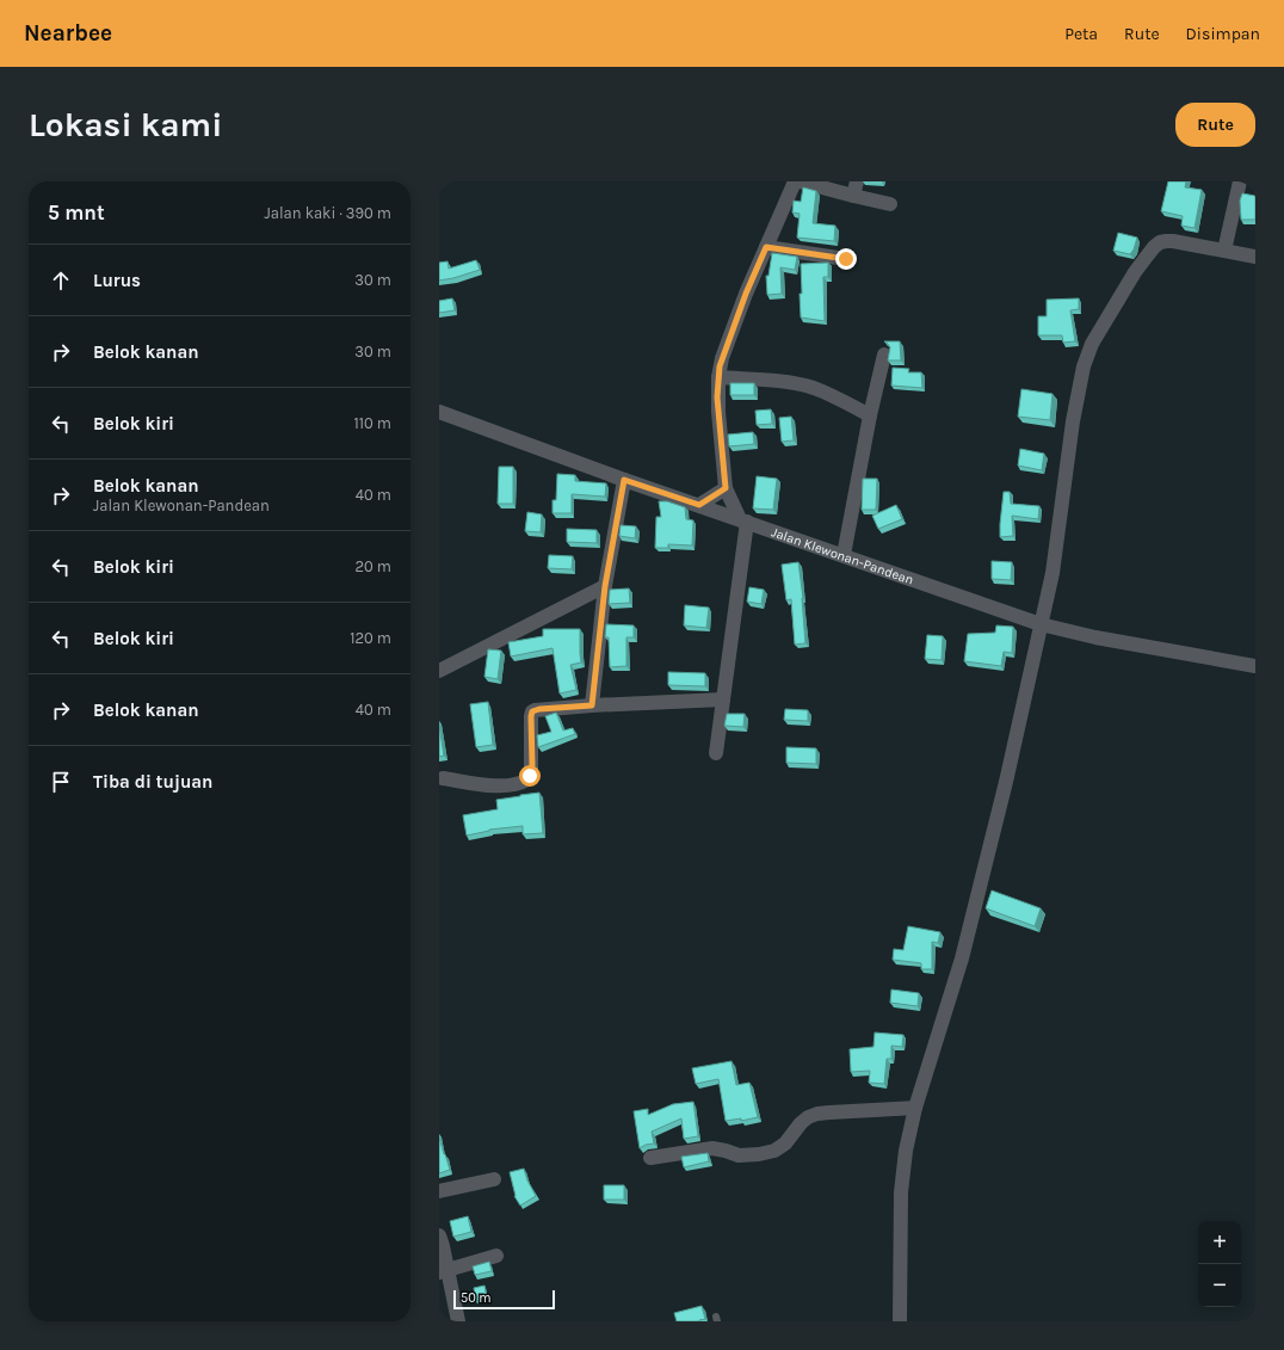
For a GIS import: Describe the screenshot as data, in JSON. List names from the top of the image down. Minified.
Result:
{"streets":{"street":["Jalan Klewonan-Pandean"]},"scale_bar":"50 m","page":{"header":"Nearbee","nav":["Peta","Rute","Disimpan"],"buttons":"Rute","title":"Lokasi kami","heading":["5 mnt","Jalan kaki · 390 m"],"list":[["Lurus","30 m"],["Belok kanan","30 m"],["Belok kiri","110 m"],["Belok kanan","Jalan Klewonan-Pandean","40 m"],["Belok kiri","20 m"],["Belok kiri","120 m"],["Belok kanan","40 m"],"Tiba di tujuan"],"map_buttons":["+","−"],"scale":"50 m"}}
